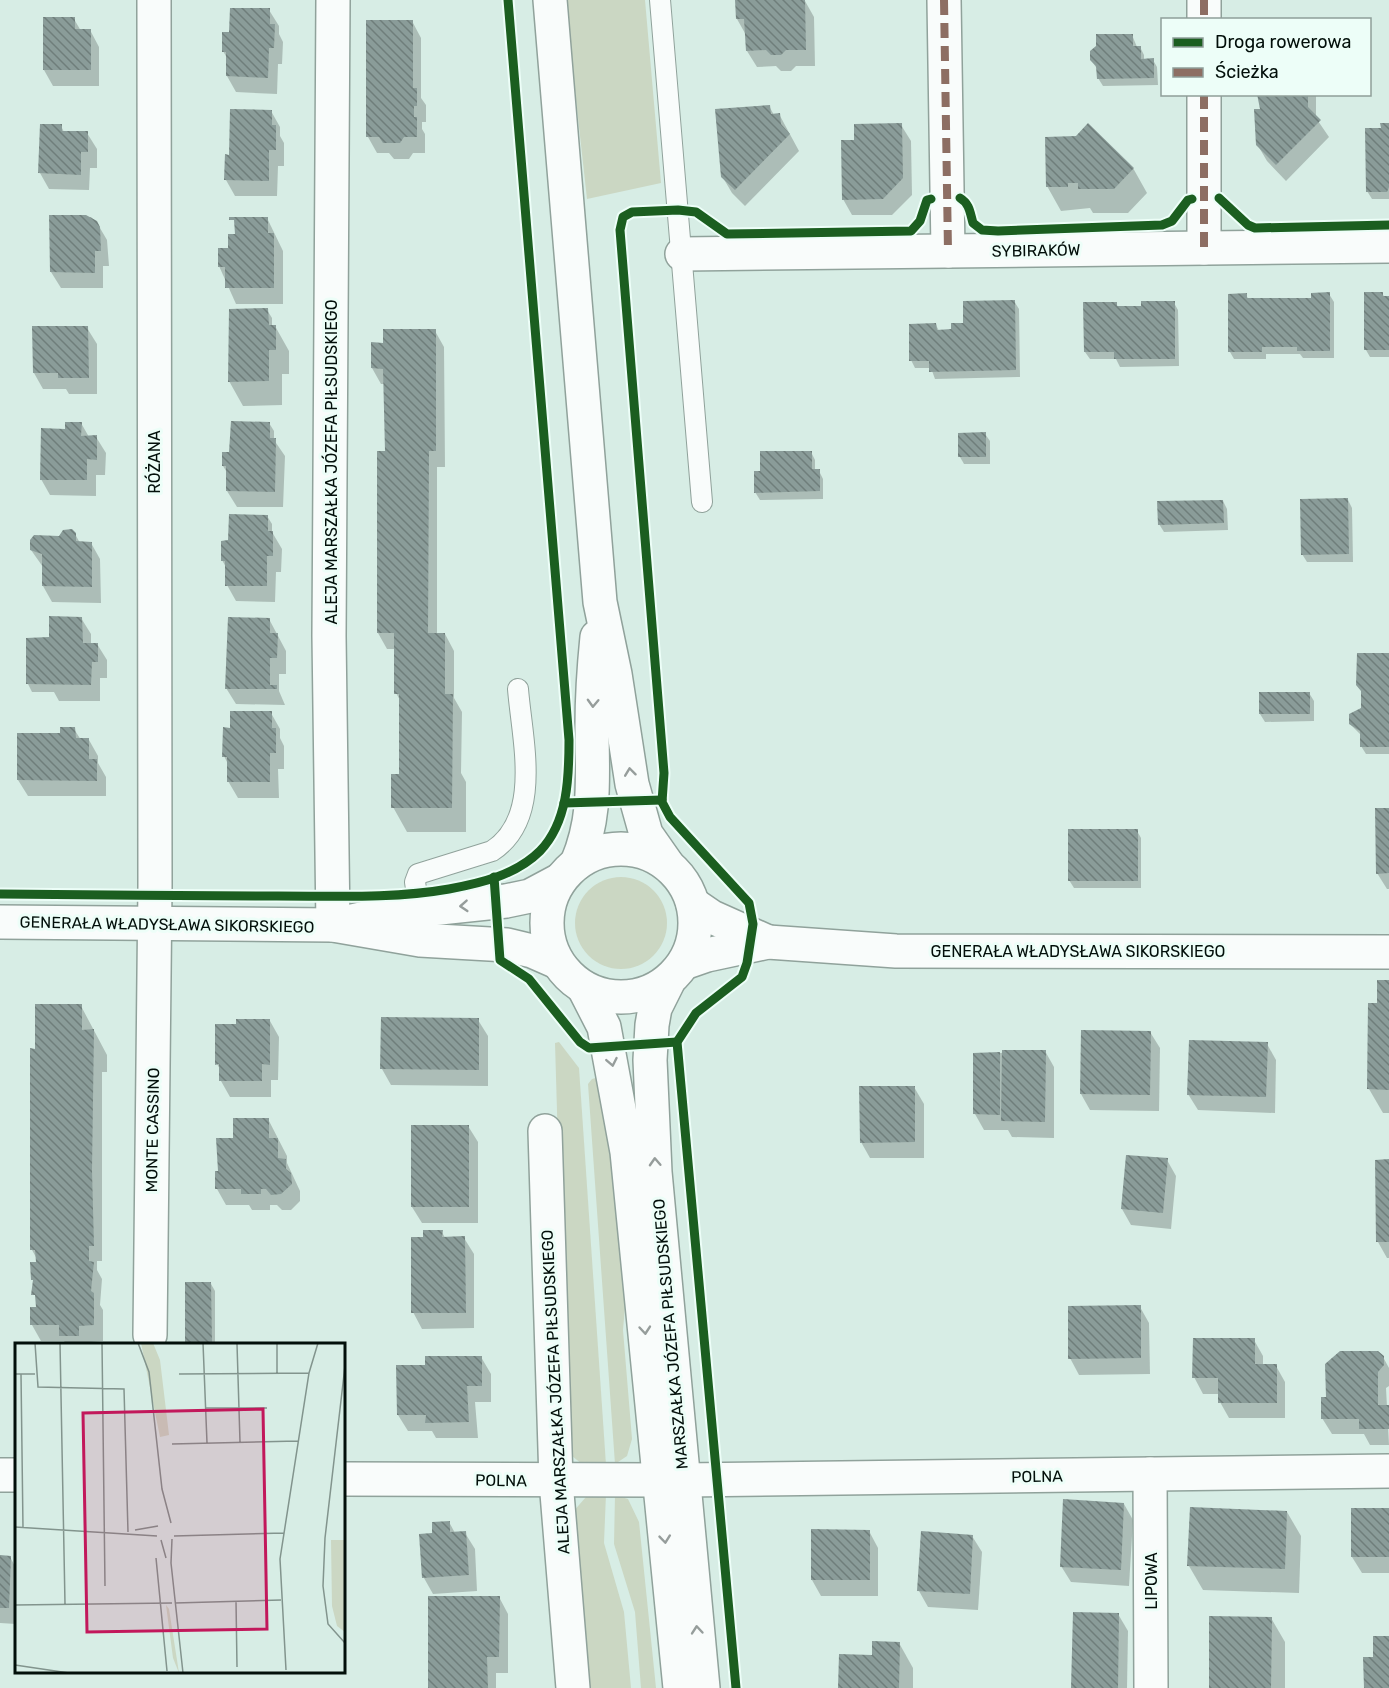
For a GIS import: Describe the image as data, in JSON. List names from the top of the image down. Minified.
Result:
{"streets":{"street":["SYBIRAKÓW","RÓŻANA","ALEJA MARSZAŁKA JÓZEFA PIŁSUDSKIEGO","GENERAŁA WŁADYSŁAWA SIKORSKIEGO","MONTE CASSINO","MARSZAŁKA JÓZEFA PIŁSUDSKIEGO","POLNA","LIPOWA"]},"crossings":[["RÓŻANA","GENERAŁA WŁADYSŁAWA SIKORSKIEGO"],["RÓŻANA","MONTE CASSINO"],["ALEJA MARSZAŁKA JÓZEFA PIŁSUDSKIEGO","GENERAŁA WŁADYSŁAWA SIKORSKIEGO"],["ALEJA MARSZAŁKA JÓZEFA PIŁSUDSKIEGO","POLNA"],["GENERAŁA WŁADYSŁAWA SIKORSKIEGO","MONTE CASSINO"],["GENERAŁA WŁADYSŁAWA SIKORSKIEGO","MARSZAŁKA JÓZEFA PIŁSUDSKIEGO"],["MARSZAŁKA JÓZEFA PIŁSUDSKIEGO","POLNA"],["POLNA","LIPOWA"]],"legend":["Droga rowerowa","Ścieżka"]}
